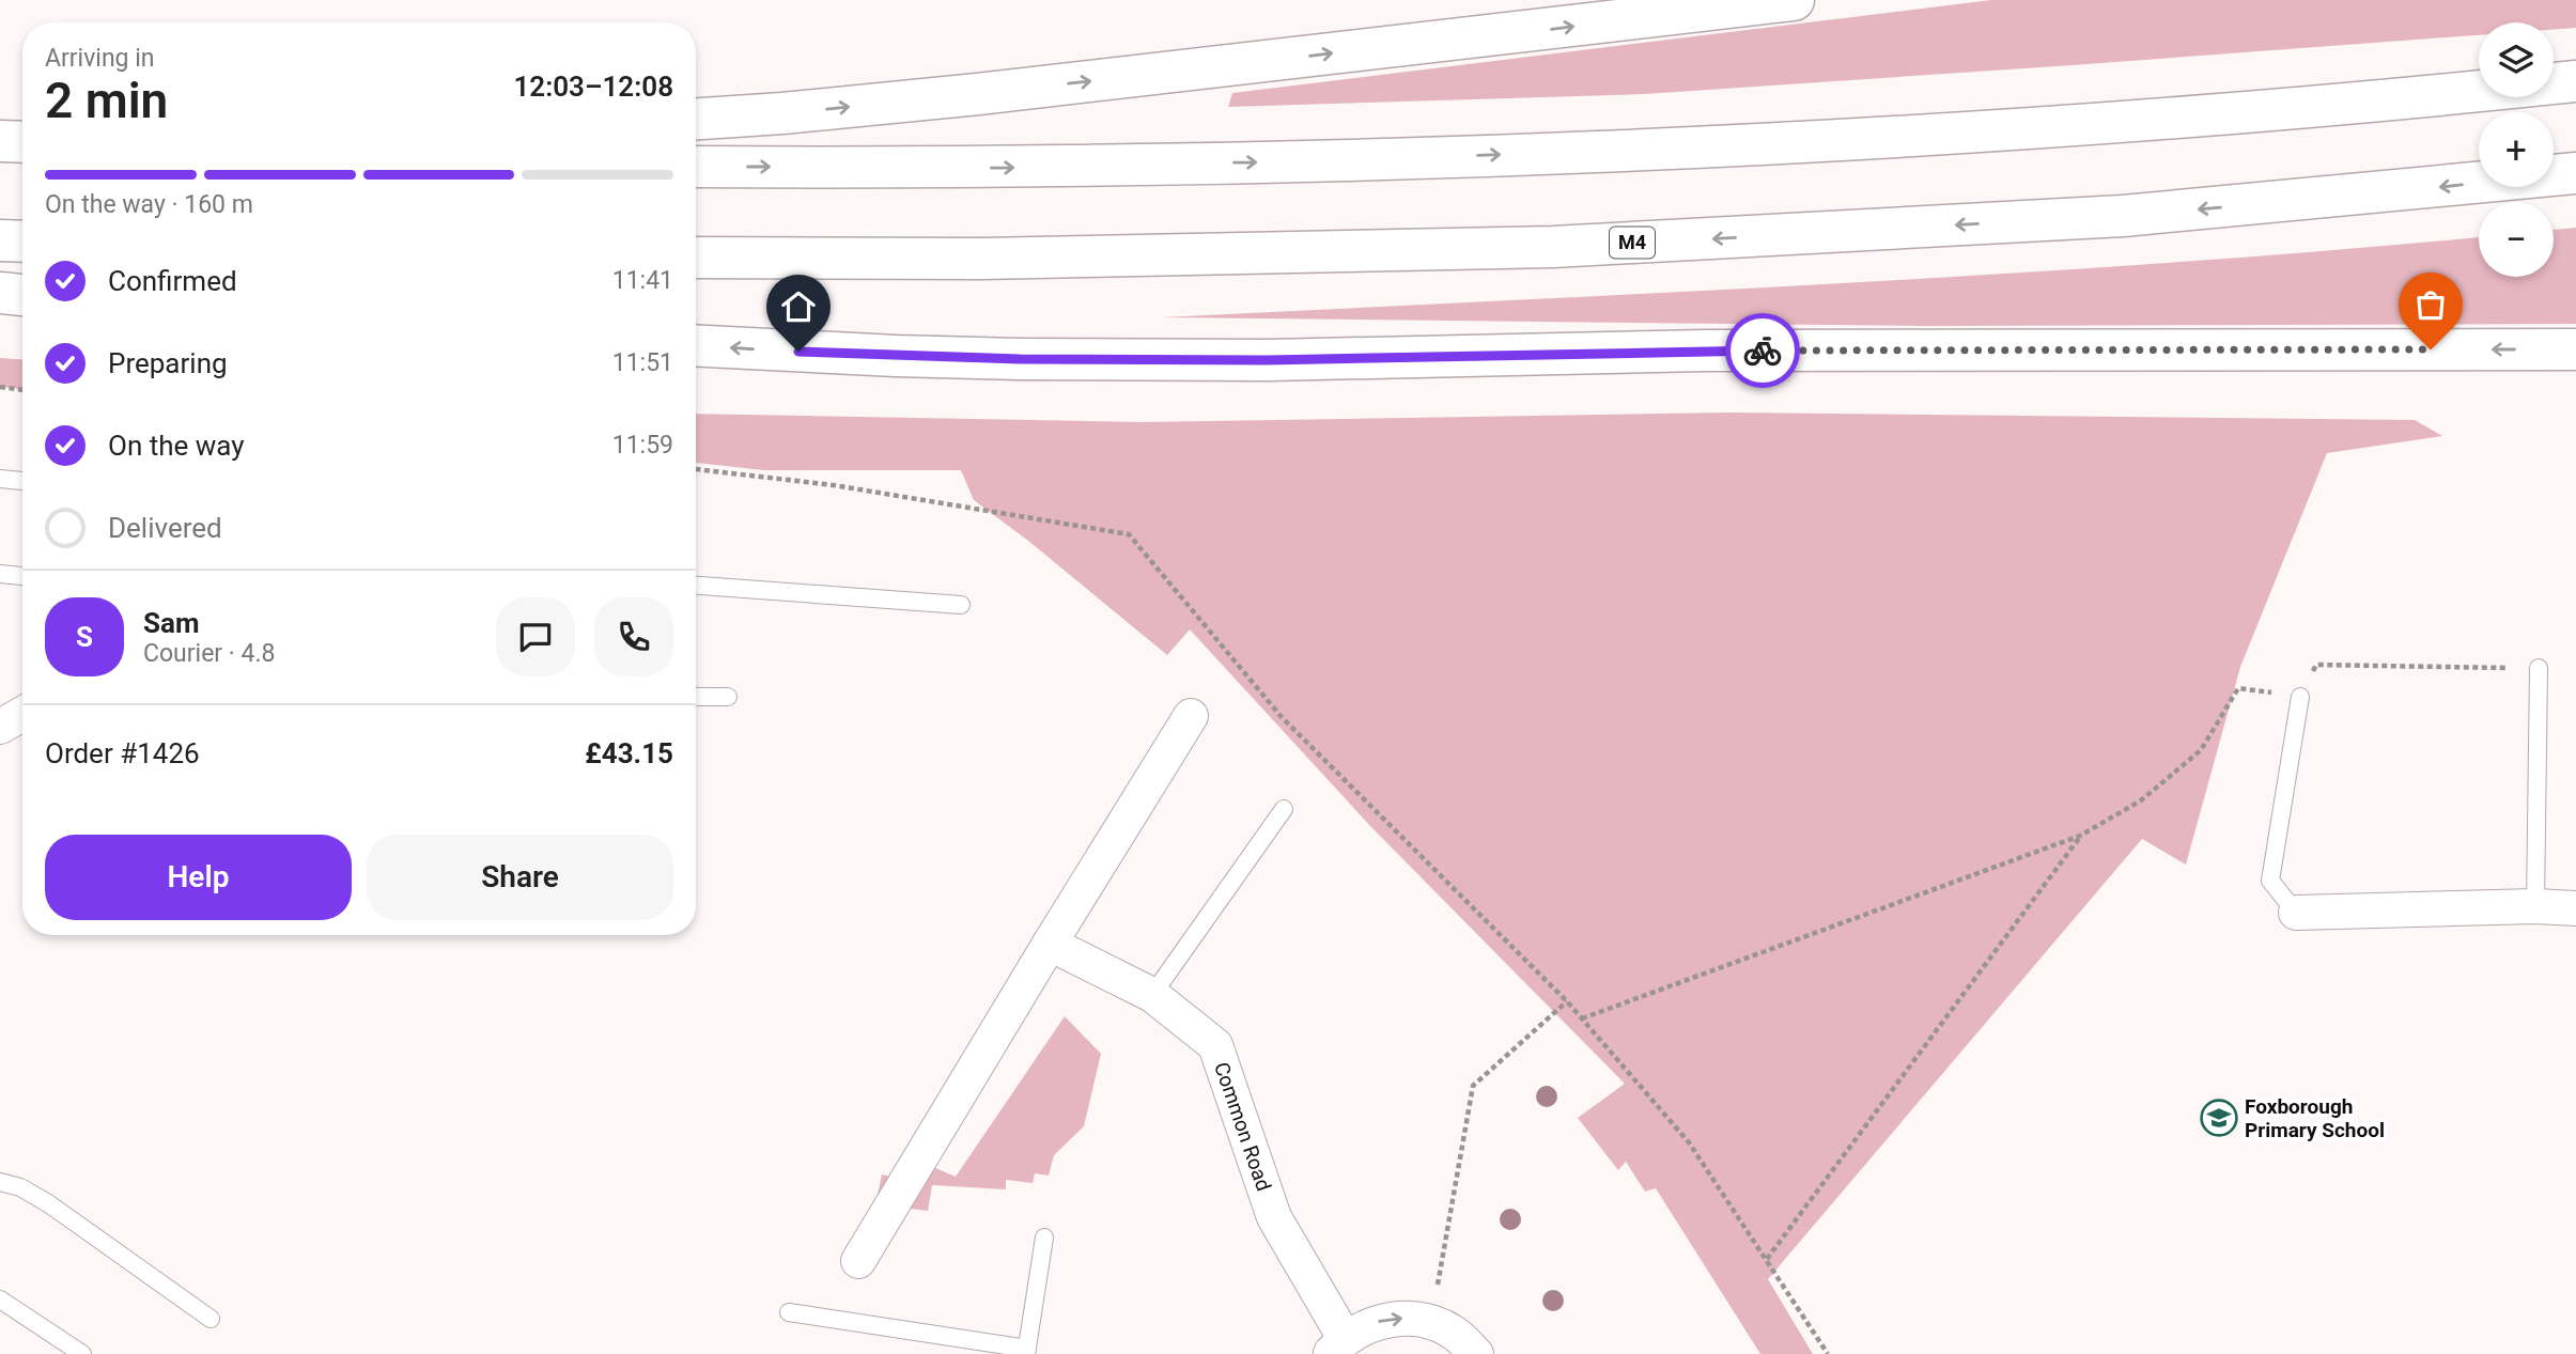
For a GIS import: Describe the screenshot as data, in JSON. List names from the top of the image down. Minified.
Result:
{"streets":{"highway":["M4"],"street":["Common Road"]},"places":{"school or university":["Foxborough Primary School"]},"page":{"map_buttons":["+","−"],"heading":["2 min","Arriving in","12:03–12:08"],"panel":["Sam","Courier · 4.8","Order #1426","£43.15"],"bar":"On the way · 160 m","list":[["Confirmed","11:41"],["Preparing","11:51"],["On the way","11:59"],"Delivered"],"round":"S","buttons":["Help","Share"]}}
